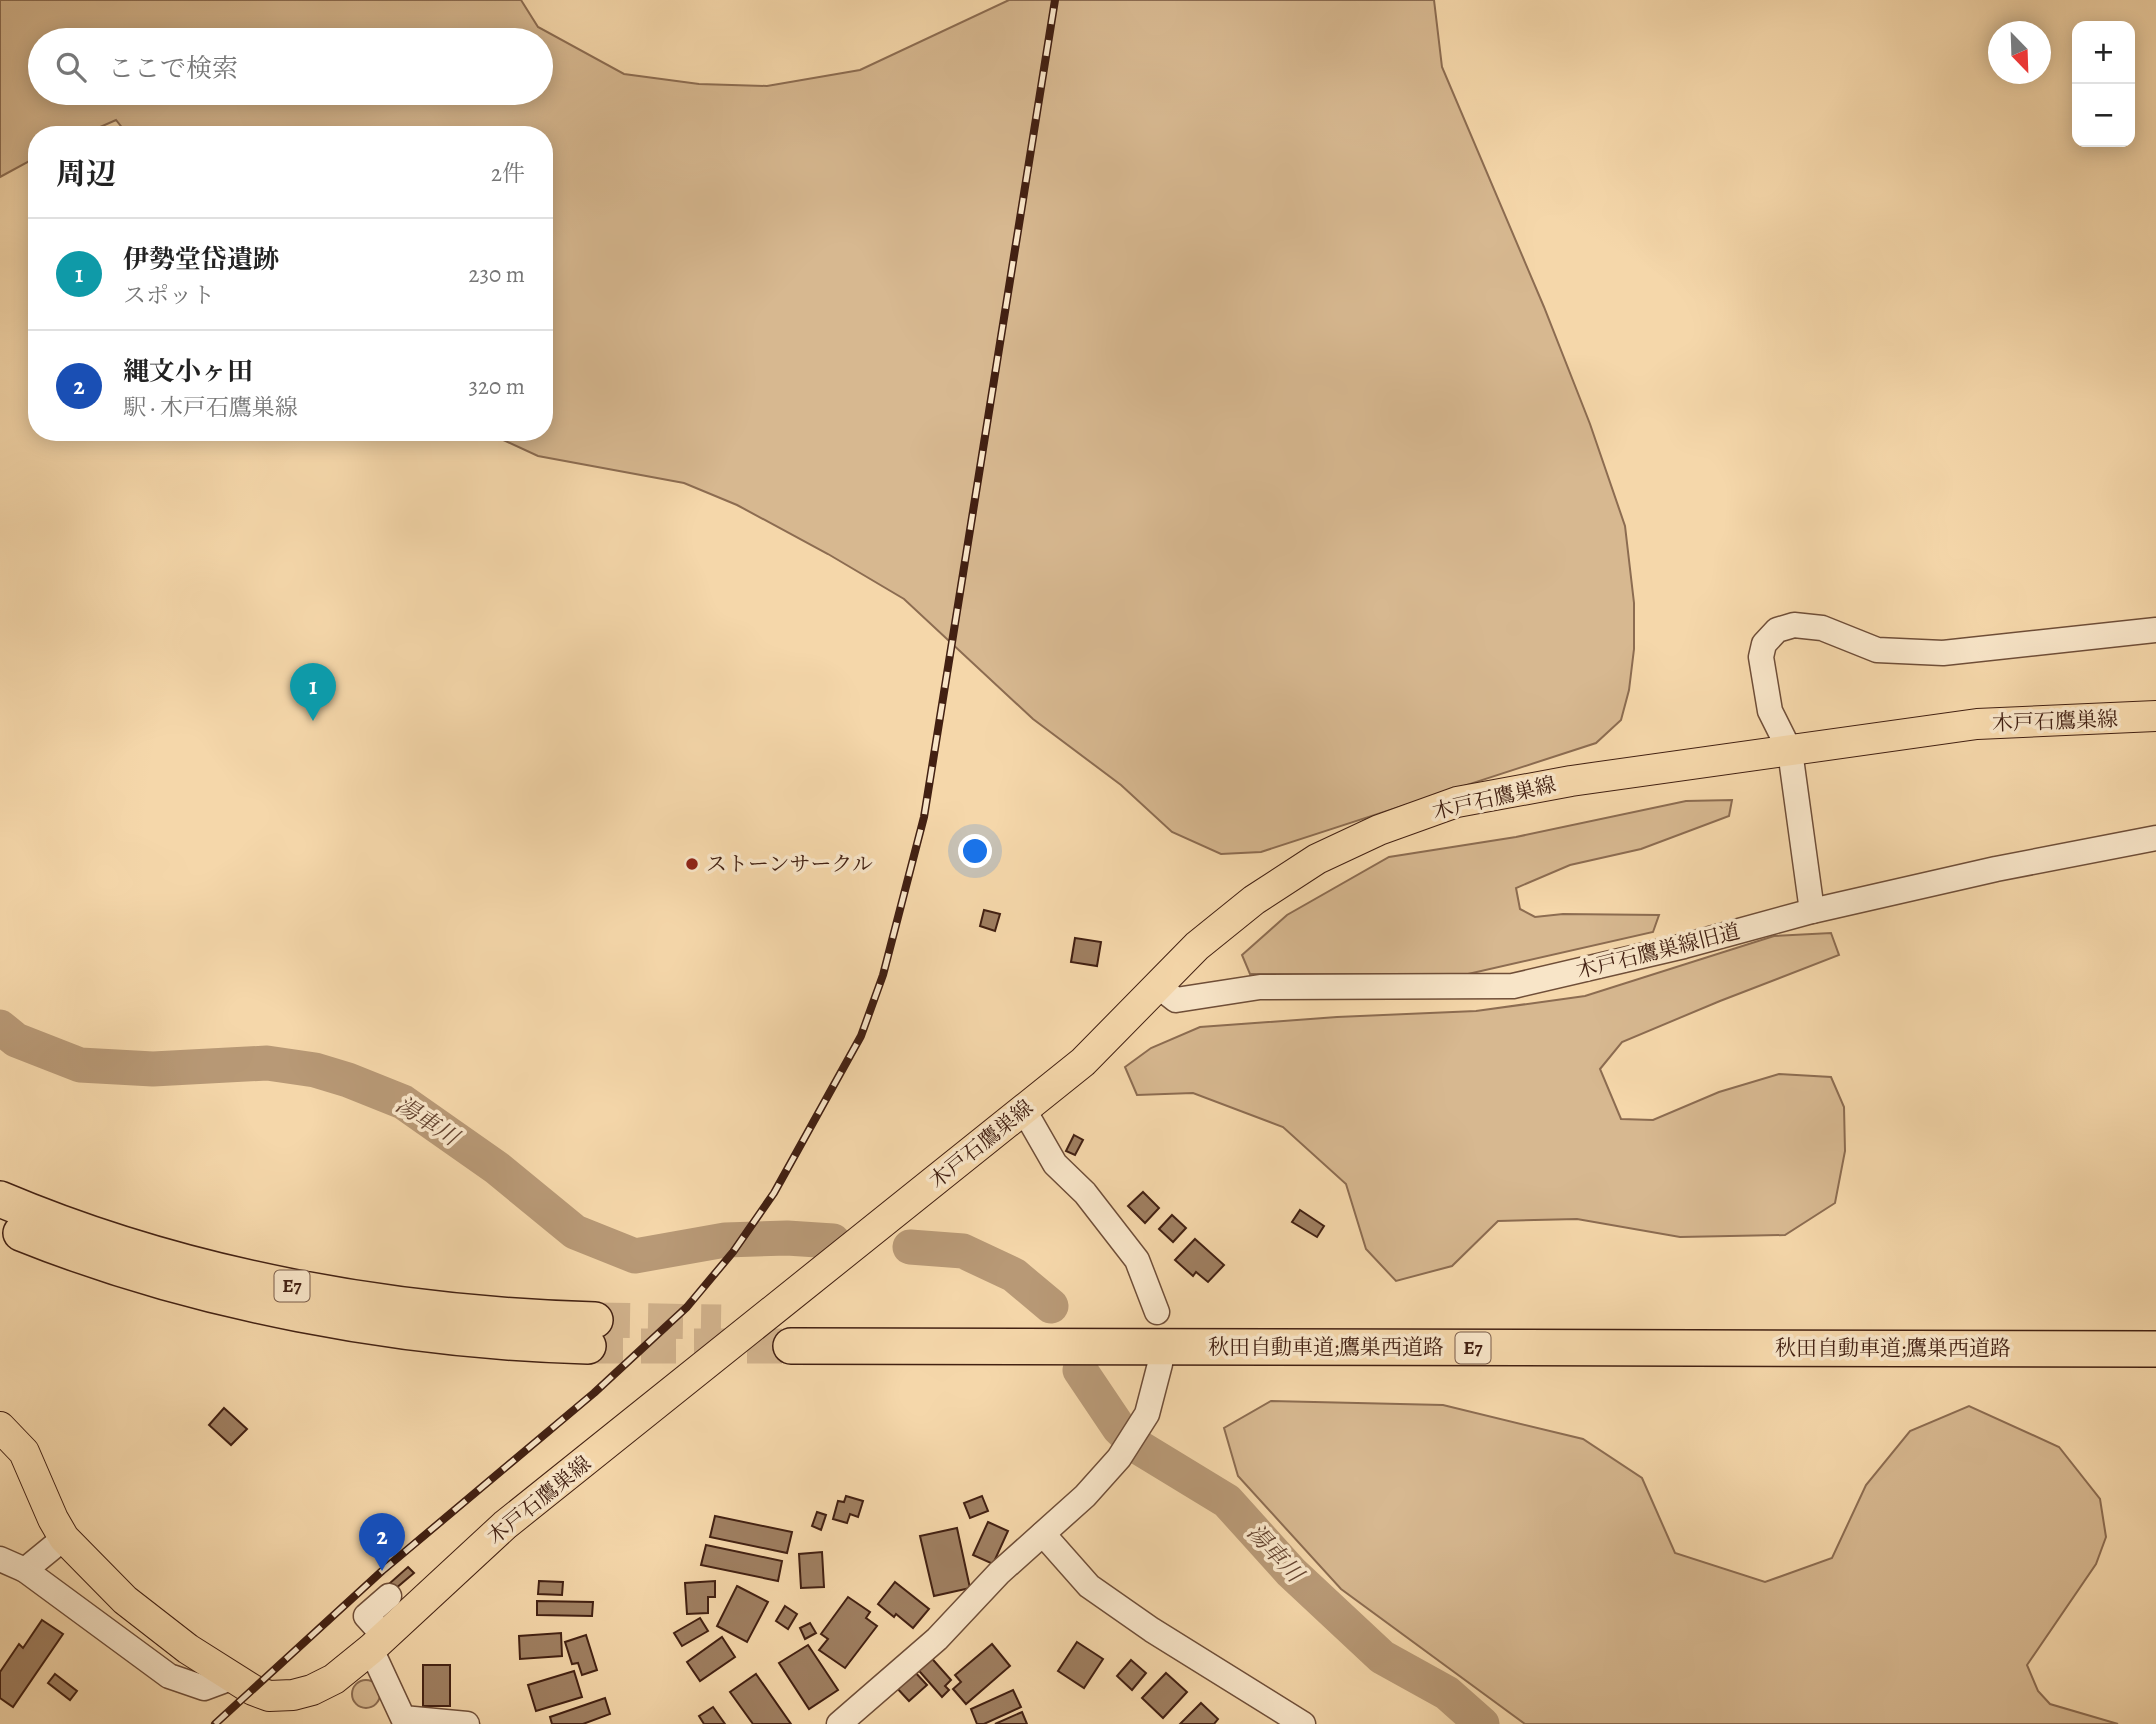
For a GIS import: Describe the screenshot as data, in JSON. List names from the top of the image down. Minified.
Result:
{"streets":{"highway":["E7","秋田自動車道;鷹巣西道路"],"main road":["木戸石鷹巣線"],"street":["木戸石鷹巣線旧道"]},"crossings":[["木戸石鷹巣線","木戸石鷹巣線旧道"]],"water":["湯車川"],"places":["ストーンサークル"],"north":"bottom right","page":{"map_buttons":["+","−"],"search":"ここで検索","heading":["周辺","2件"],"list":[{"mark":"1","name":"伊勢堂岱遺跡","note":"スポット","value":"230 m"},{"mark":"2","name":"縄文小ヶ田","note":"駅 · 木戸石鷹巣線","value":"320 m"}],"pins":["1","2"]}}
